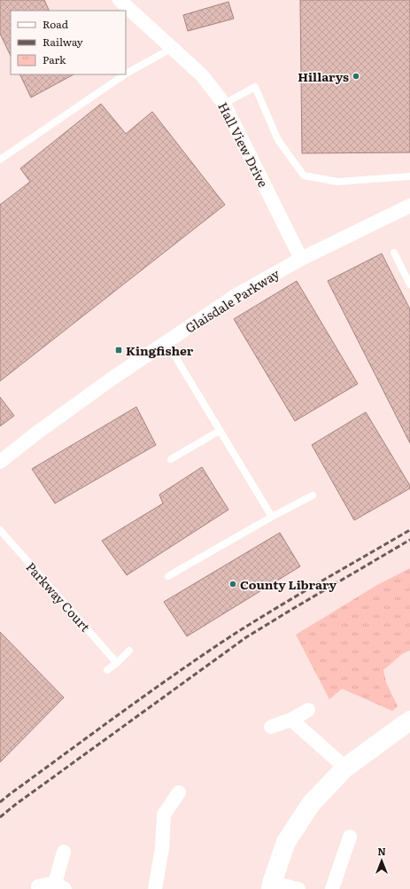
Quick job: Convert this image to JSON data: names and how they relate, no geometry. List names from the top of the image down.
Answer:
{
  "streets": {
    "street": ["Hall View Drive", "Glaisdale Parkway"],
    "lane": ["Parkway Court"]
  },
  "crossings": [
    ["Hall View Drive", "Glaisdale Parkway"]
  ],
  "places": {
    "other": ["Hillarys", "County Library"],
    "transit": ["Kingfisher"]
  },
  "legend": ["Road", "Railway", "Park"],
  "north": "top"
}
